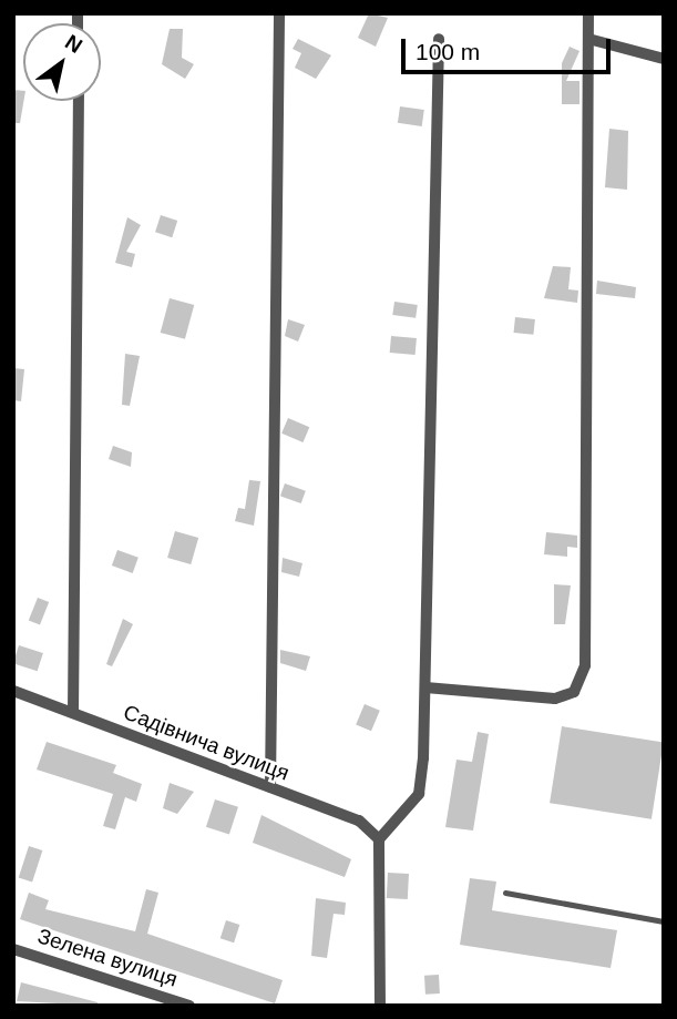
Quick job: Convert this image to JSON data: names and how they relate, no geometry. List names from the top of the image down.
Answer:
{
  "streets": {
    "street": ["Садівнича вулиця", "Зелена вулиця"]
  },
  "scale_bar": "100 m",
  "north": "top right"
}
